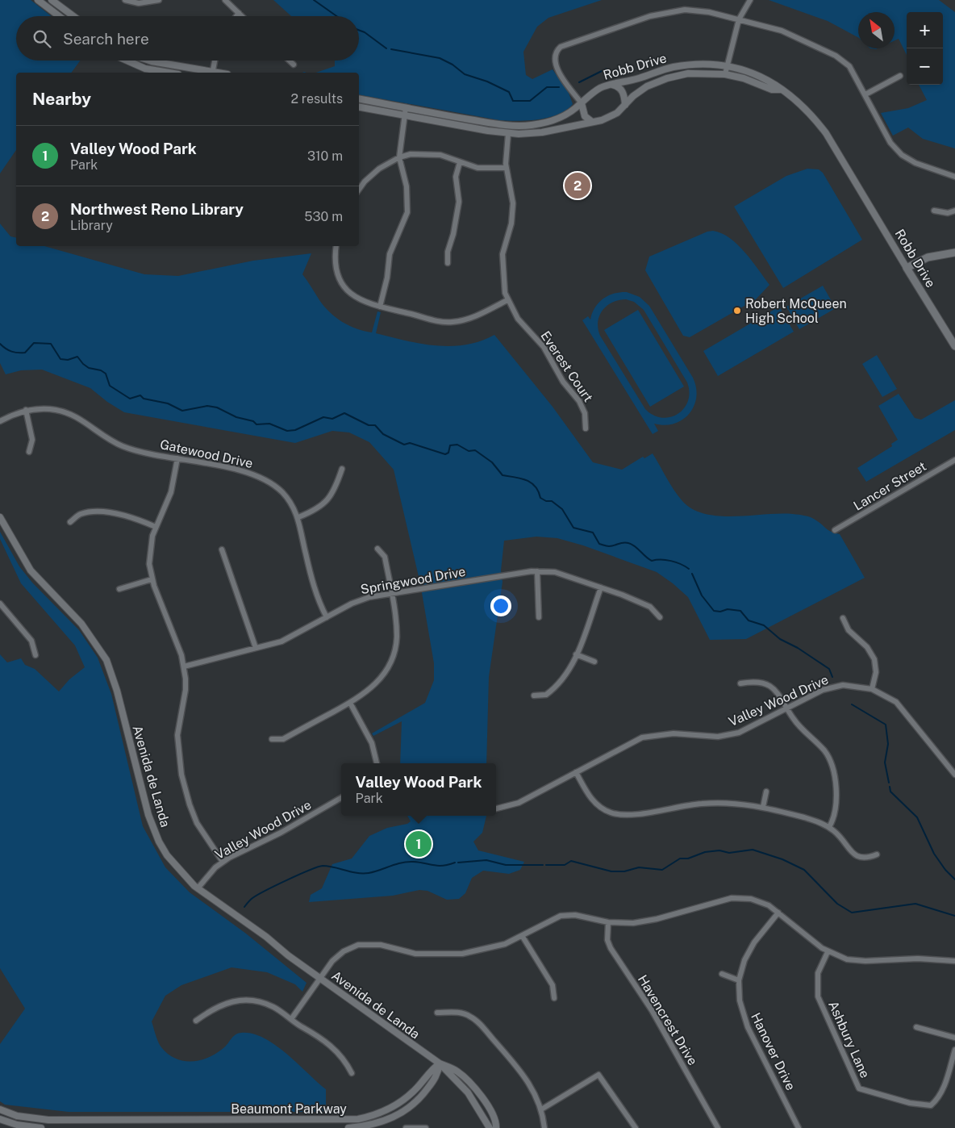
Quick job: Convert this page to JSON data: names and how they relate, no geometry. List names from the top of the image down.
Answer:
{
  "streets": {
    "main road": ["Robb Drive"],
    "street": [
      "Everest Court",
      "Gatewood Drive",
      "Lancer Street",
      "Springwood Drive",
      "Valley Wood Drive",
      "Avenida de Landa",
      "Havencrest Drive",
      "Ashbury Lane",
      "Hanover Drive",
      "Beaumont Parkway"
    ]
  },
  "crossings": [
    ["Robb Drive", "Everest Court"],
    ["Gatewood Drive", "Springwood Drive"],
    ["Valley Wood Drive", "Avenida de Landa"],
    ["Avenida de Landa", "Beaumont Parkway"]
  ],
  "places": ["Robert McQueen High School"],
  "north": "top left",
  "page": {
    "map_buttons": ["+", "−"],
    "search": "Search here",
    "heading": ["Nearby", "2 results"],
    "list": [
      {
        "mark": "1",
        "name": "Valley Wood Park",
        "note": "Park",
        "value": "310 m"
      },
      {
        "mark": "2",
        "name": "Northwest Reno Library",
        "note": "Library",
        "value": "530 m"
      }
    ],
    "pins": ["2", "1"],
    "popup": ["Valley Wood Park", "Park"]
  }
}
